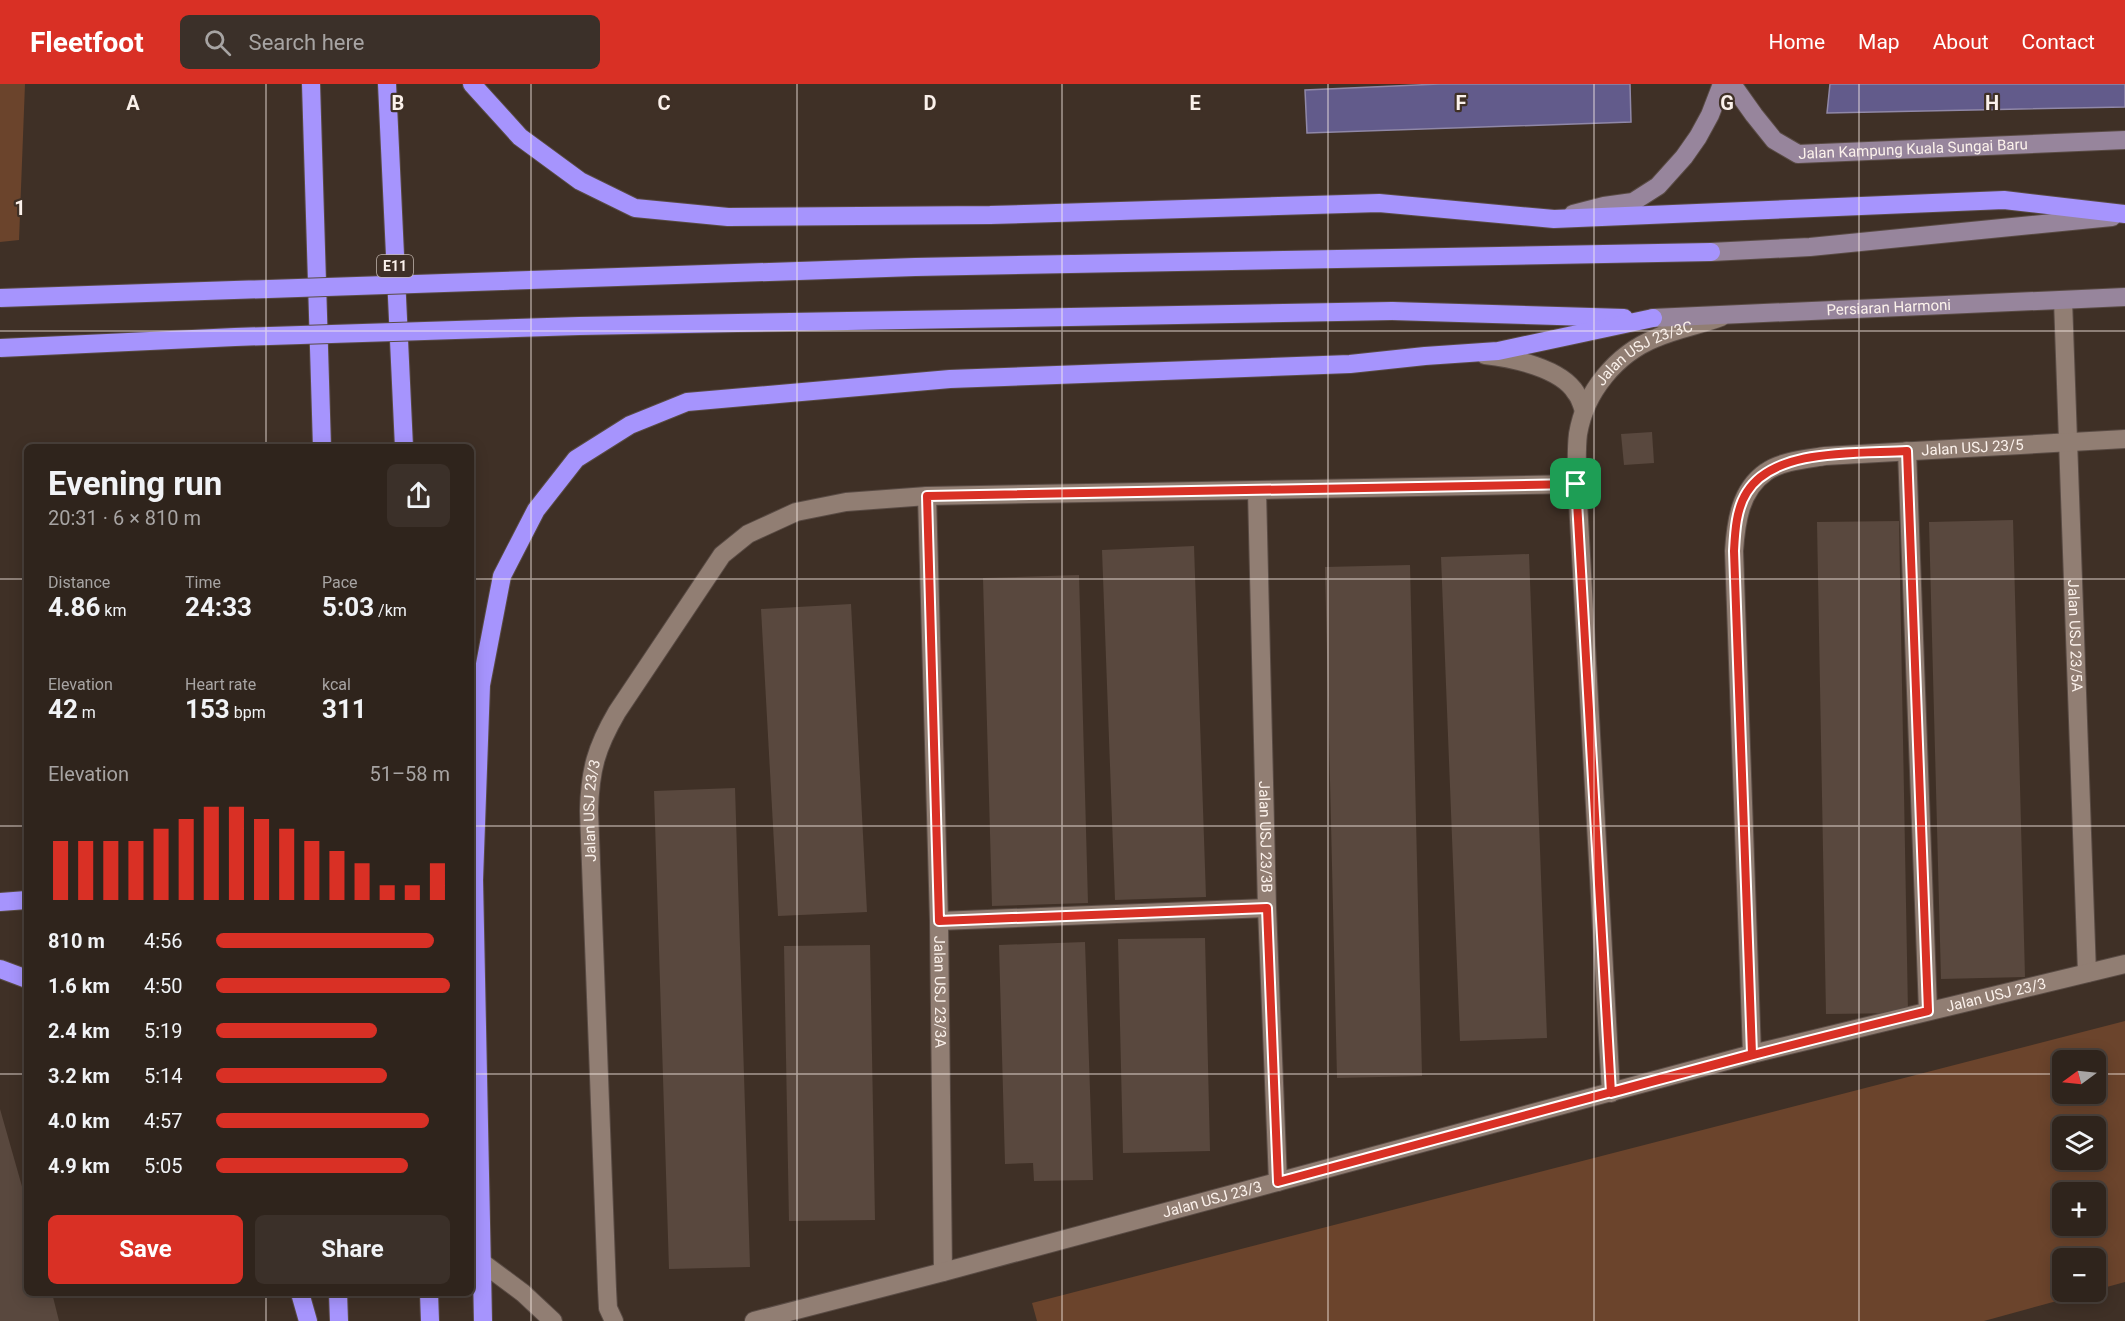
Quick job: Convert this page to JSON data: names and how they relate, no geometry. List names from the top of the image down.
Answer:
{
  "streets": {
    "highway": ["E11"],
    "main road": ["Jalan Kampung Kuala Sungai Baru", "Persiaran Harmoni"],
    "street": [
      "Jalan USJ 23/3C",
      "Jalan USJ 23/5",
      "Jalan USJ 23/5A",
      "Jalan USJ 23/3",
      "Jalan USJ 23/3B",
      "Jalan USJ 23/3A"
    ]
  },
  "crossings": [
    ["Persiaran Harmoni", "Jalan USJ 23/3C"],
    ["Persiaran Harmoni", "Jalan USJ 23/5A"],
    ["Jalan USJ 23/3C", "Jalan USJ 23/3"],
    ["Jalan USJ 23/5", "Jalan USJ 23/5A"],
    ["Jalan USJ 23/5", "Jalan USJ 23/3"],
    ["Jalan USJ 23/5A", "Jalan USJ 23/3"],
    ["Jalan USJ 23/3", "Jalan USJ 23/3B"],
    ["Jalan USJ 23/3", "Jalan USJ 23/3A"]
  ],
  "north": "left",
  "page": {
    "header": "Fleetfoot",
    "search": "Search here",
    "nav": [
      "Home",
      "Map",
      "About",
      "Contact"
    ],
    "heading": ["Evening run", "20:31 · 6 × 810 m"],
    "stats": [
      ["Distance", "4.86 km"],
      ["Time", "24:33"],
      ["Pace", "5:03 /km"],
      ["Elevation", "42 m"],
      ["Heart rate", "153 bpm"],
      ["kcal", "311"]
    ],
    "chart": ["Elevation", "51–58 m"],
    "list": [
      {
        "name": "810 m",
        "note": "4:56"
      },
      {
        "name": "1.6 km",
        "note": "4:50"
      },
      {
        "name": "2.4 km",
        "note": "5:19"
      },
      {
        "name": "3.2 km",
        "note": "5:14"
      },
      {
        "name": "4.0 km",
        "note": "4:57"
      },
      {
        "name": "4.9 km",
        "note": "5:05"
      }
    ],
    "map_buttons": ["+", "−"],
    "buttons": ["Save", "Share"]
  },
  "grid": {
    "columns": [
      "A",
      "B",
      "C",
      "D",
      "E",
      "F",
      "G",
      "H"
    ],
    "rows": ["1"]
  }
}
